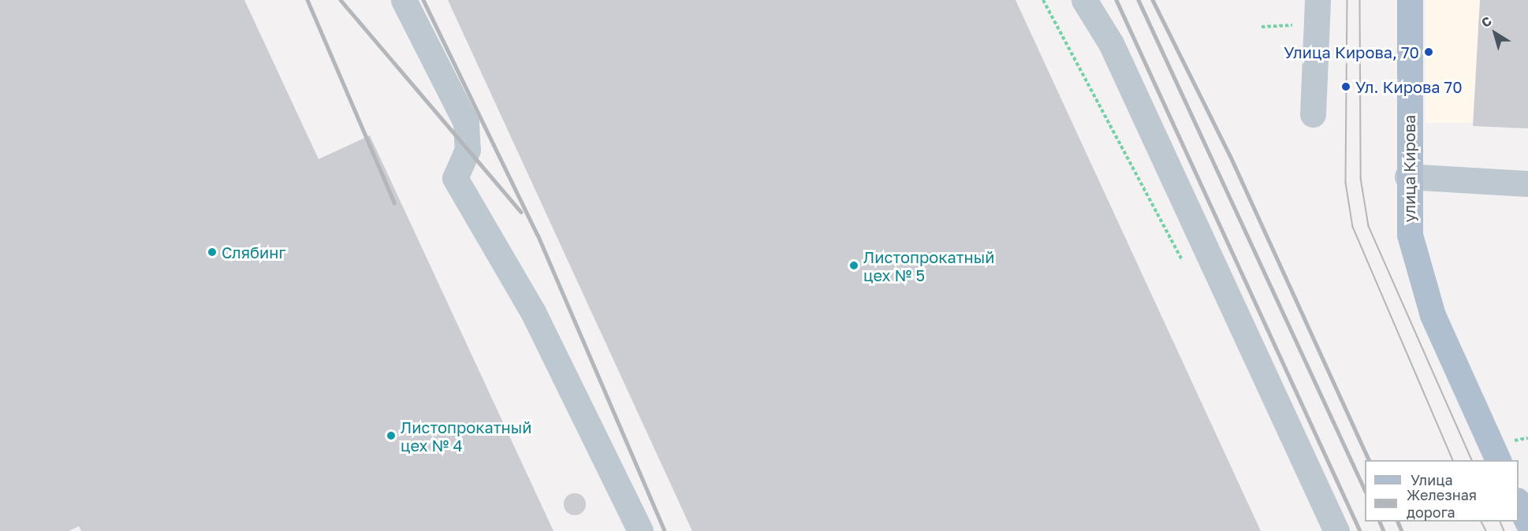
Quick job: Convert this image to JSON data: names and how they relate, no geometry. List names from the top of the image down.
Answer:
{
  "streets": {
    "main road": ["улица Кирова"]
  },
  "places": [
    "Улица Кирова, 70",
    "Ул. Кирова 70",
    "Слябинг",
    "Листопрокатный цех № 5",
    "Листопрокатный цех № 4"
  ],
  "legend": ["Улица", "Железная дорога"],
  "north": "top left"
}
